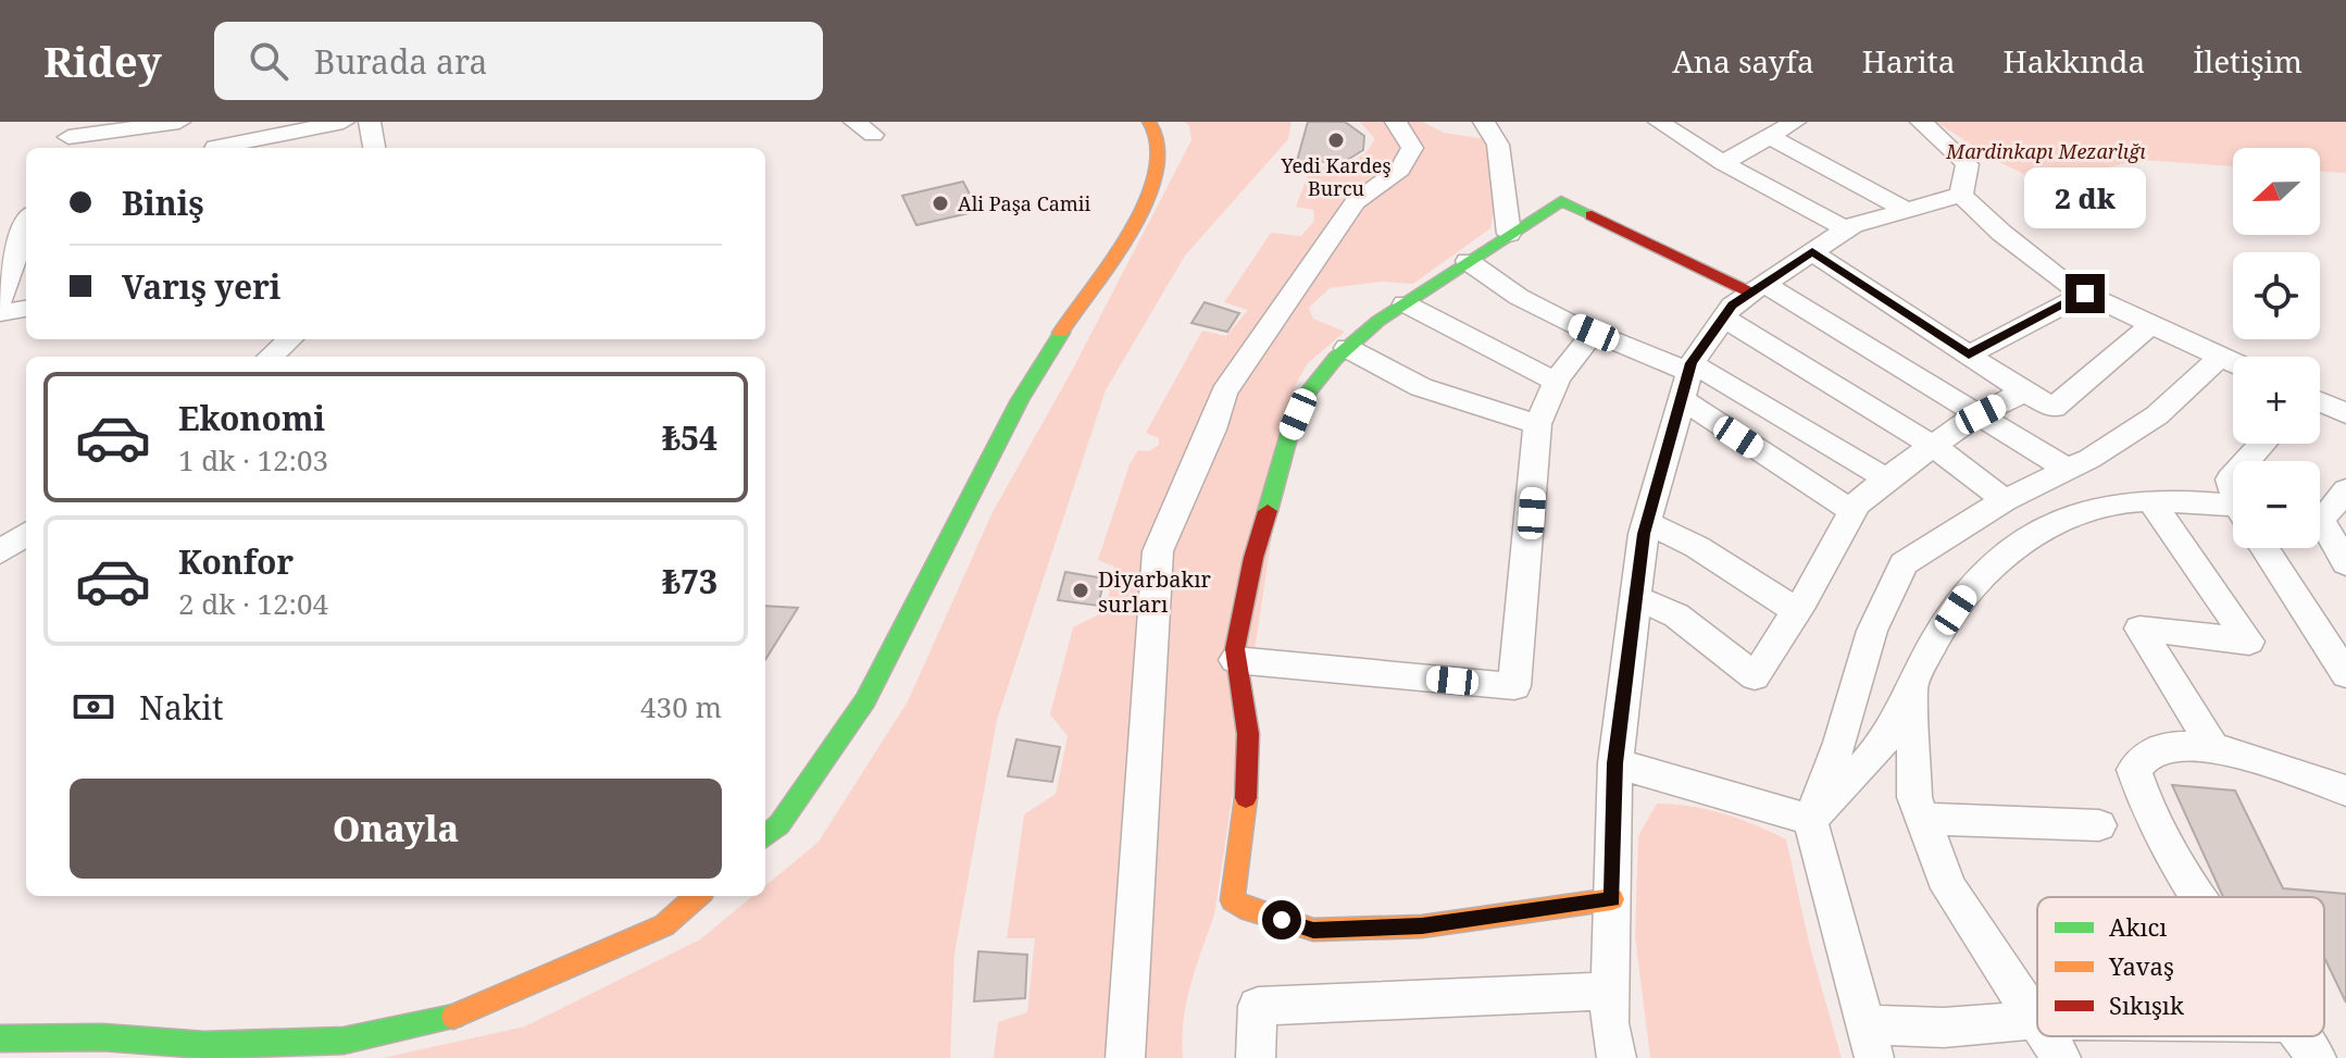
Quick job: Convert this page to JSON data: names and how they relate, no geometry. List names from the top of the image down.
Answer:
{
  "parks": ["Mardinkapı Mezarlığı"],
  "places": ["Yedi Kardeş Burcu", "Ali Paşa Camii", "Diyarbakır surları"],
  "legend": ["Akıcı", "Yavaş", "Sıkışık"],
  "north": "left",
  "page": {
    "header": "Ridey",
    "search": "Burada ara",
    "nav": [
      "Ana sayfa",
      "Harita",
      "Hakkında",
      "İletişim"
    ],
    "map_buttons": ["+", "−"],
    "banner": ["Biniş", "Varış yeri"],
    "bubble": "2 dk",
    "list": [
      {
        "name": "Ekonomi",
        "note": "1 dk · 12:03",
        "value": "₺54"
      },
      {
        "name": "Konfor",
        "note": "2 dk · 12:04",
        "value": "₺73"
      }
    ],
    "pay": ["Nakit", "430 m"],
    "buttons": "Onayla"
  }
}
